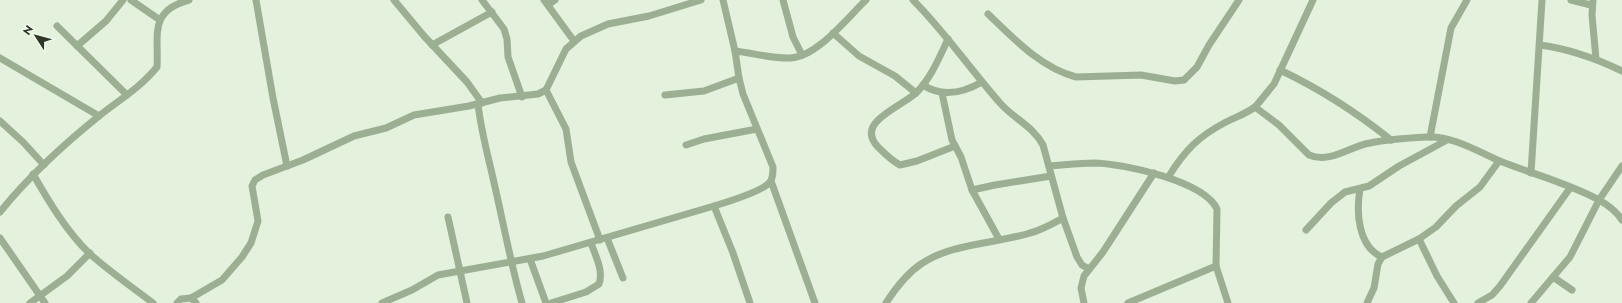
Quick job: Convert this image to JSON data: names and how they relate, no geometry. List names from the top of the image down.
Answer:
{
  "north": "top left"
}
